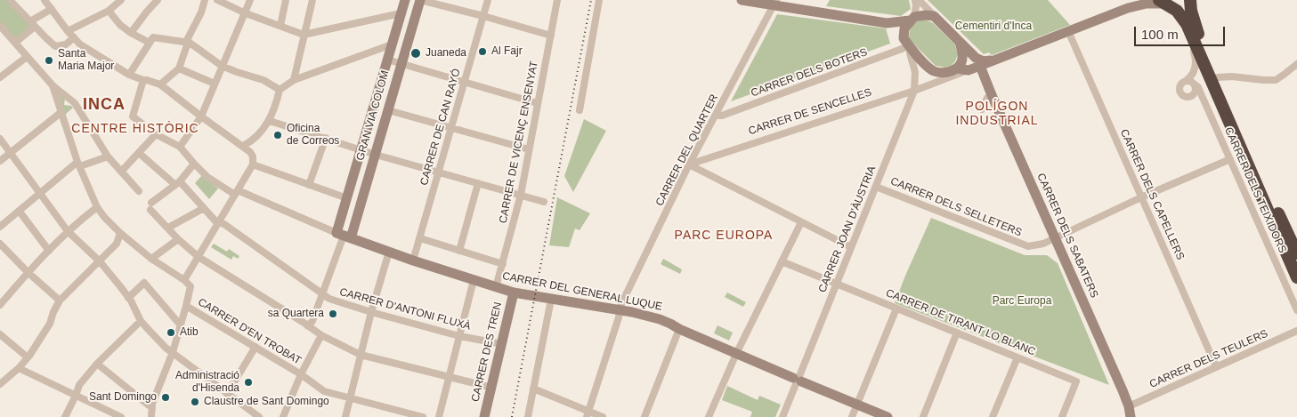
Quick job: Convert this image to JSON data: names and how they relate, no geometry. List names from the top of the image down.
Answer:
{
  "streets": {
    "main road": [
      "CARRER DE SENCELLES",
      "GRAN VIA COLOM",
      "CARRER DELS SABATERS",
      "CARRER DEL GENERAL LUQUE",
      "CARRER DES TREN"
    ],
    "street": [
      "CARRER DELS BOTERS",
      "CARRER DE CAN RAYÓ",
      "CARRER DE VICENÇ ENSENYAT",
      "CARRER DEL QUARTER",
      "CARRER DELS TEIXIDORS",
      "CARRER DELS CAPELLERS",
      "CARRER DELS SELLETERS",
      "CARRER JOAN D'ÀUSTRIA",
      "CARRER D'ANTONI FLUXÀ",
      "CARRER DE TIRANT LO BLANC",
      "CARRER D'EN TROBAT",
      "CARRER DELS TEULERS"
    ]
  },
  "crossings": [
    ["CARRER DELS BOTERS", "CARRER DE SENCELLES"],
    ["CARRER DELS BOTERS", "CARRER DEL QUARTER"],
    ["CARRER DE SENCELLES", "CARRER DEL QUARTER"],
    ["CARRER DE SENCELLES", "CARRER DELS CAPELLERS"],
    ["CARRER DE SENCELLES", "CARRER JOAN D'ÀUSTRIA"],
    ["CARRER DE SENCELLES", "CARRER DELS SABATERS"],
    ["GRAN VIA COLOM", "CARRER DEL GENERAL LUQUE"],
    ["CARRER DE CAN RAYÓ", "CARRER DEL GENERAL LUQUE"],
    ["CARRER DE VICENÇ ENSENYAT", "CARRER DEL GENERAL LUQUE"],
    ["CARRER DEL QUARTER", "CARRER DEL GENERAL LUQUE"],
    ["CARRER DELS TEIXIDORS", "CARRER DELS SELLETERS"],
    ["CARRER DELS CAPELLERS", "CARRER DELS SELLETERS"],
    ["CARRER DELS CAPELLERS", "CARRER DELS TEULERS"],
    ["CARRER DELS SELLETERS", "CARRER JOAN D'ÀUSTRIA"],
    ["CARRER DELS SELLETERS", "CARRER DELS SABATERS"],
    ["CARRER JOAN D'ÀUSTRIA", "CARRER DEL GENERAL LUQUE"],
    ["CARRER JOAN D'ÀUSTRIA", "CARRER DE TIRANT LO BLANC"],
    ["CARRER DELS SABATERS", "CARRER DELS TEULERS"],
    ["CARRER DEL GENERAL LUQUE", "CARRER DES TREN"],
    ["CARRER D'ANTONI FLUXÀ", "CARRER DES TREN"]
  ],
  "districts": [
    "INCA",
    "POLÍGON INDUSTRIAL",
    "CENTRE HISTÒRIC",
    "PARC EUROPA"
  ],
  "parks": ["Cementiri d'Inca", "Parc Europa"],
  "places": [
    "Al Fajr",
    "Juaneda",
    "Santa Maria Major",
    "Oficina de Correos",
    "sa Quartera",
    "Atib",
    "Administració d'Hisenda",
    "Sant Domingo",
    "Claustre de Sant Domingo"
  ],
  "scale_bar": "100 m"
}
